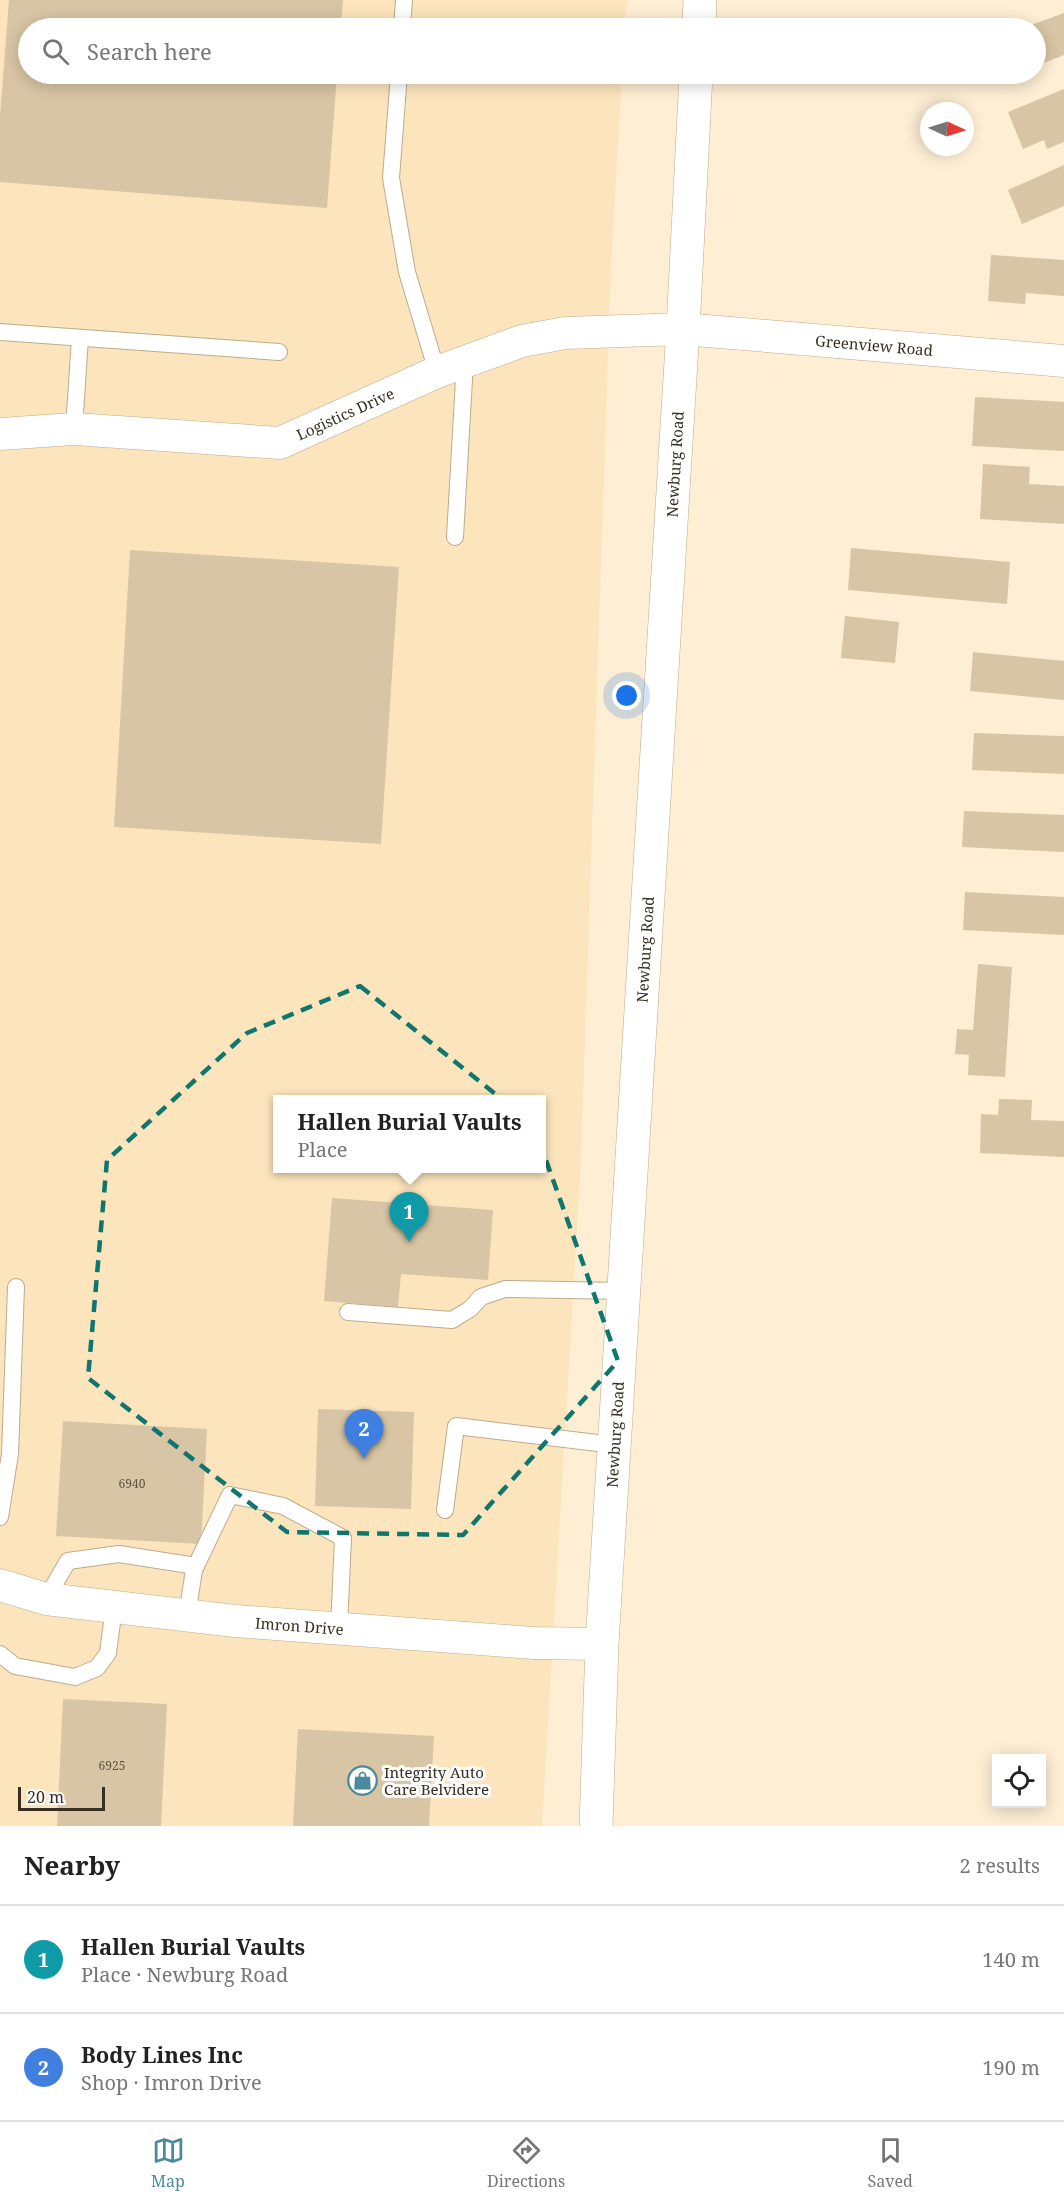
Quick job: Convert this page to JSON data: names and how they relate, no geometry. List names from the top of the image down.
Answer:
{
  "streets": {
    "main road": ["Newburg Road"],
    "street": ["Greenview Road", "Logistics Drive", "Imron Drive"]
  },
  "crossings": [
    ["Greenview Road", "Logistics Drive"],
    ["Greenview Road", "Newburg Road"],
    ["Logistics Drive", "Newburg Road"],
    ["Newburg Road", "Imron Drive"]
  ],
  "places": {
    "shop": ["Integrity Auto Care Belvidere"]
  },
  "house_numbers": ["6940", "6925"],
  "scale_bar": "20 m",
  "north": "right",
  "page": {
    "search": "Search here",
    "popup": ["Hallen Burial Vaults", "Place"],
    "pins": ["1", "2"],
    "scale": "20 m",
    "heading": ["Nearby", "2 results"],
    "list": [
      {
        "mark": "1",
        "name": "Hallen Burial Vaults",
        "note": "Place · Newburg Road",
        "value": "140 m"
      },
      {
        "mark": "2",
        "name": "Body Lines Inc",
        "note": "Shop · Imron Drive",
        "value": "190 m"
      }
    ],
    "nav": ["Map", "Directions", "Saved"]
  }
}
